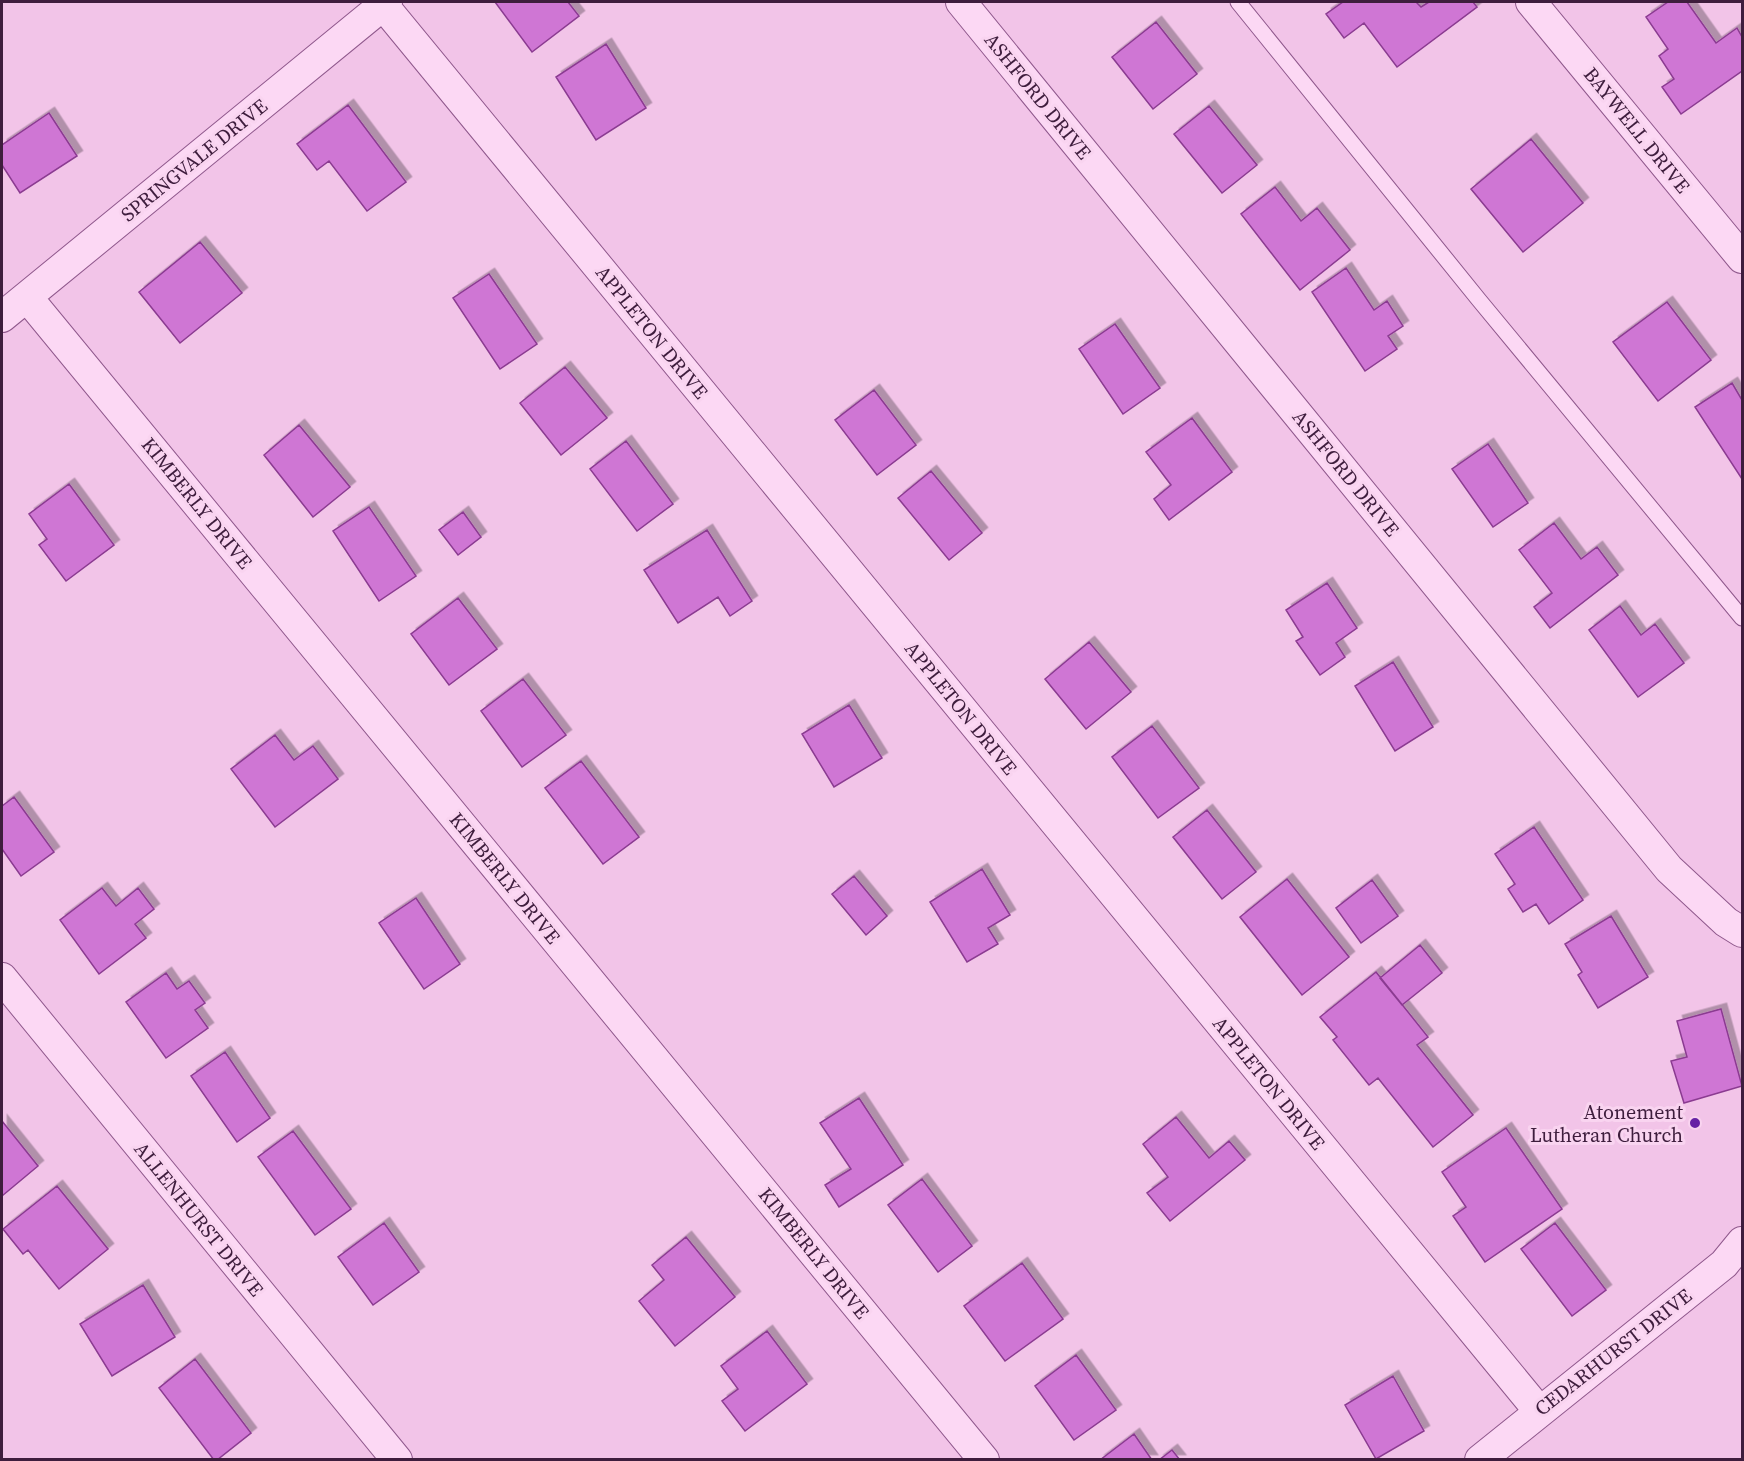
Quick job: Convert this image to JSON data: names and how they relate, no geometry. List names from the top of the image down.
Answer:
{
  "streets": {
    "street": [
      "ASHFORD DRIVE",
      "BAYWELL DRIVE",
      "SPRINGVALE DRIVE",
      "APPLETON DRIVE",
      "KIMBERLY DRIVE",
      "ALLENHURST DRIVE",
      "CEDARHURST DRIVE"
    ]
  },
  "crossings": [
    ["SPRINGVALE DRIVE", "APPLETON DRIVE"],
    ["SPRINGVALE DRIVE", "KIMBERLY DRIVE"],
    ["APPLETON DRIVE", "CEDARHURST DRIVE"]
  ],
  "places": ["Atonement Lutheran Church"]
}
